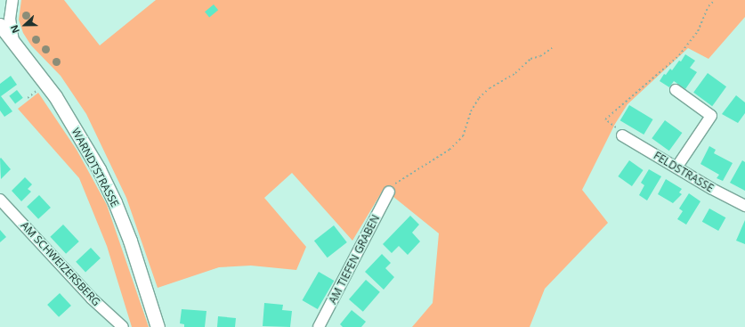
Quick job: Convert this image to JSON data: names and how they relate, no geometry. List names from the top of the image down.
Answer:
{
  "streets": {
    "main road": ["WARNDTSTRASSE"],
    "street": ["FELDSTRASSE", "AM TIEFEN GRABEN", "AM SCHWEIZERSBERG"]
  },
  "north": "left"
}
